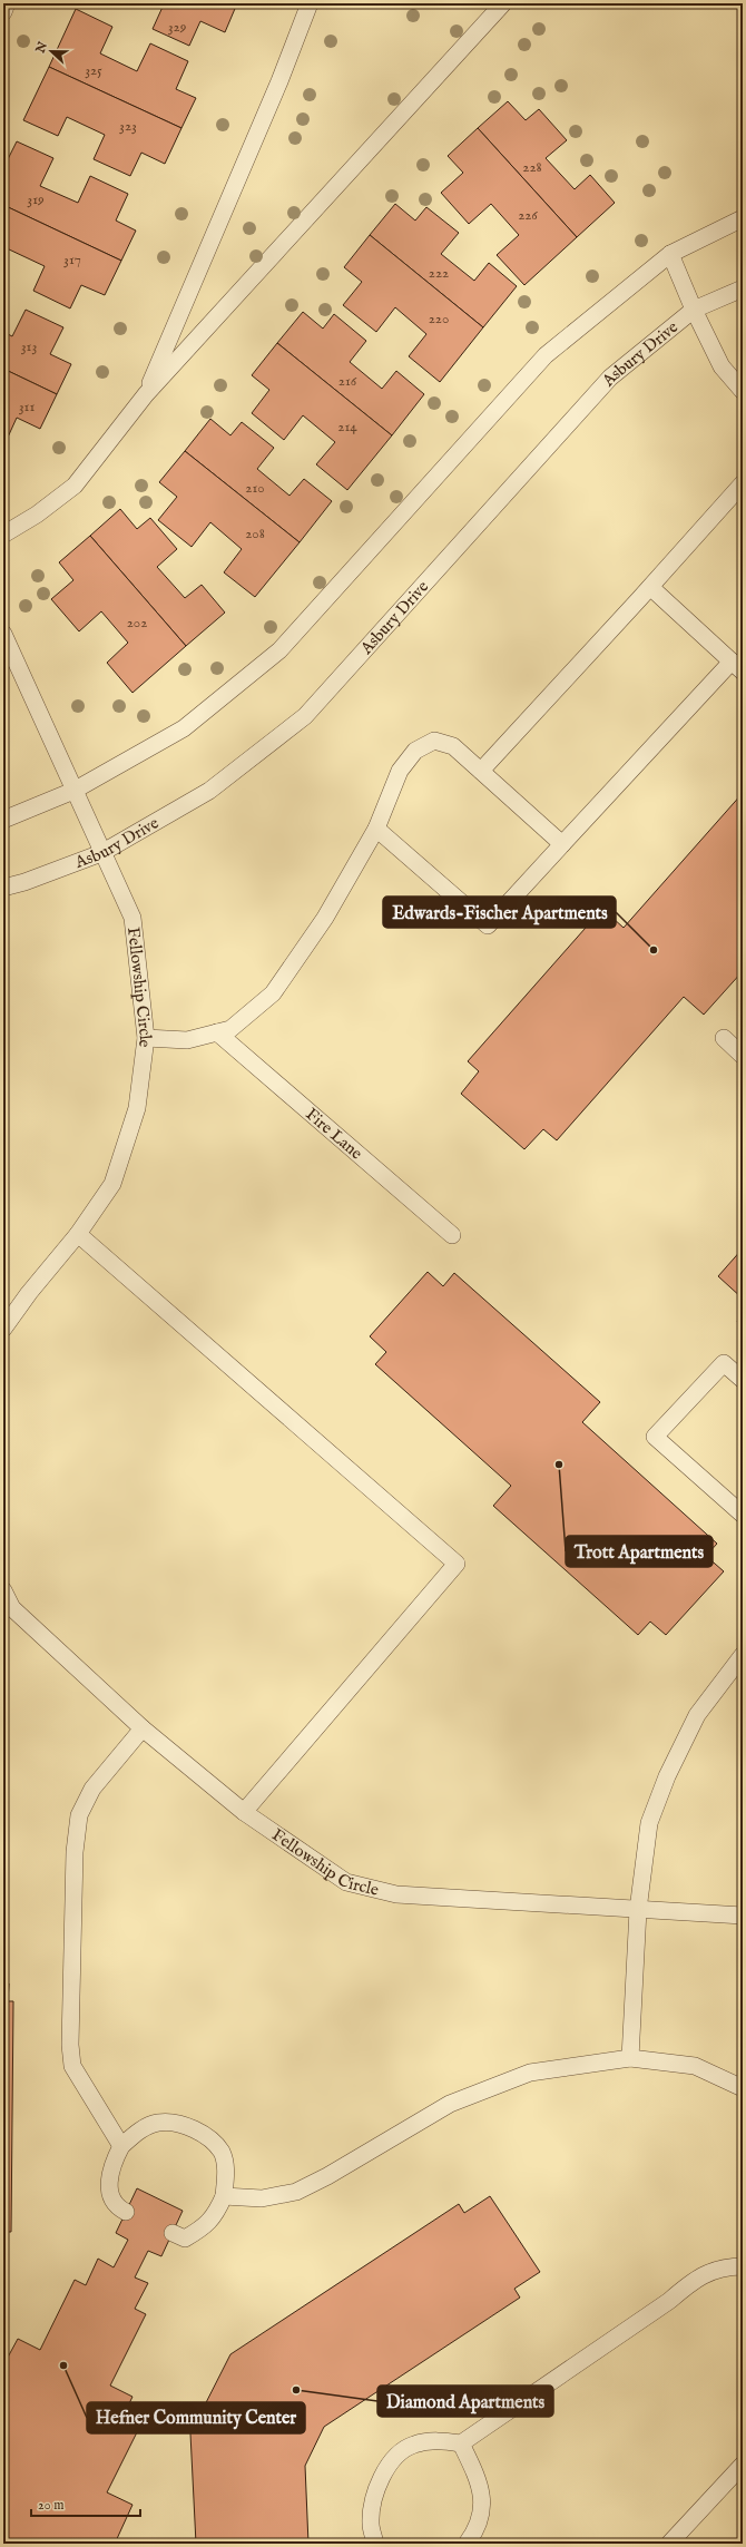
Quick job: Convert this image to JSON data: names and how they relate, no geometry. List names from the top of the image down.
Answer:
{
  "streets": {
    "lane": ["Asbury Drive", "Fellowship Circle", "Fire Lane"]
  },
  "crossings": [
    ["Asbury Drive", "Fellowship Circle"]
  ],
  "places": [
    "Edwards-Fischer Apartments",
    "Trott Apartments",
    "Hefner Community Center",
    "Diamond Apartments"
  ],
  "house_numbers": [
    "329",
    "325",
    "323",
    "228",
    "319",
    "226",
    "317",
    "222",
    "220",
    "313",
    "216",
    "311",
    "214",
    "210",
    "208",
    "202"
  ],
  "scale_bar": "20 m",
  "north": "left"
}
